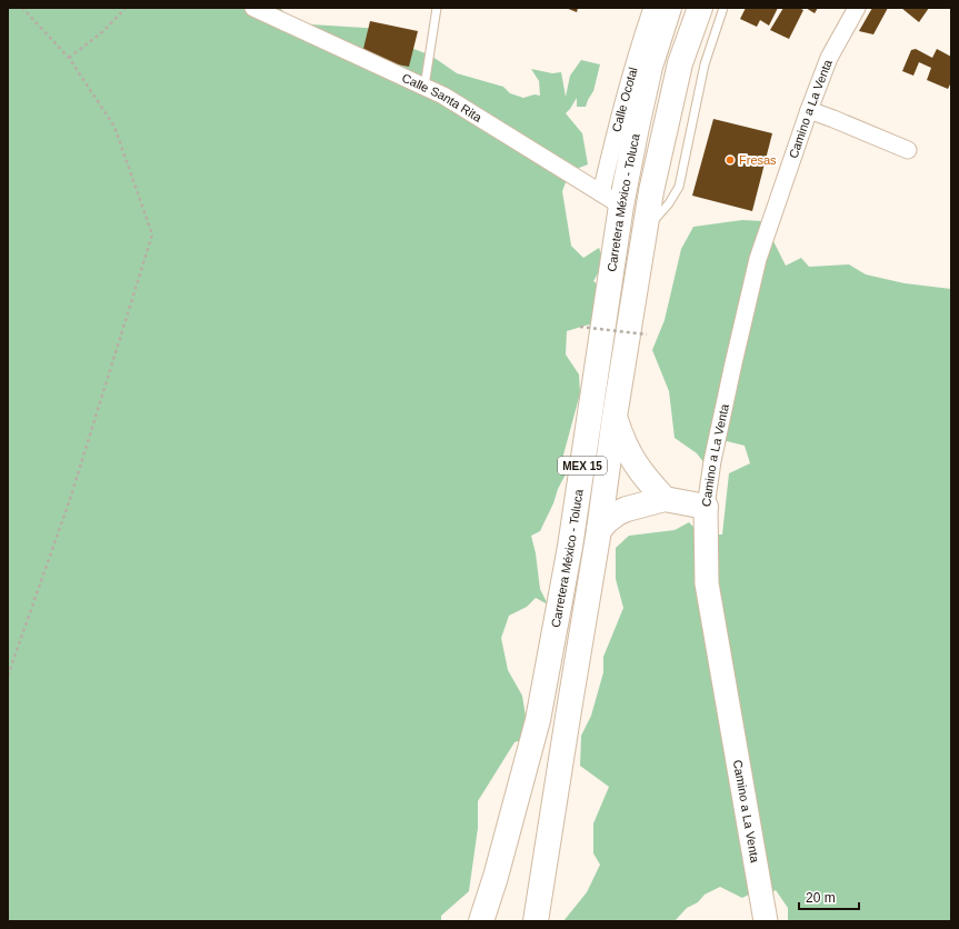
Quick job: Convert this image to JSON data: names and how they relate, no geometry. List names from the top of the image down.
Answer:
{
  "streets": {
    "main road": ["Carretera México - Toluca", "MEX 15"],
    "street": ["Calle Santa Rita", "Calle Ocotal", "Camino a La Venta"]
  },
  "crossings": [
    ["Calle Santa Rita", "Calle Ocotal"],
    ["Calle Santa Rita", "Carretera México - Toluca"]
  ],
  "places": ["Fresas"],
  "scale_bar": "20 m"
}
